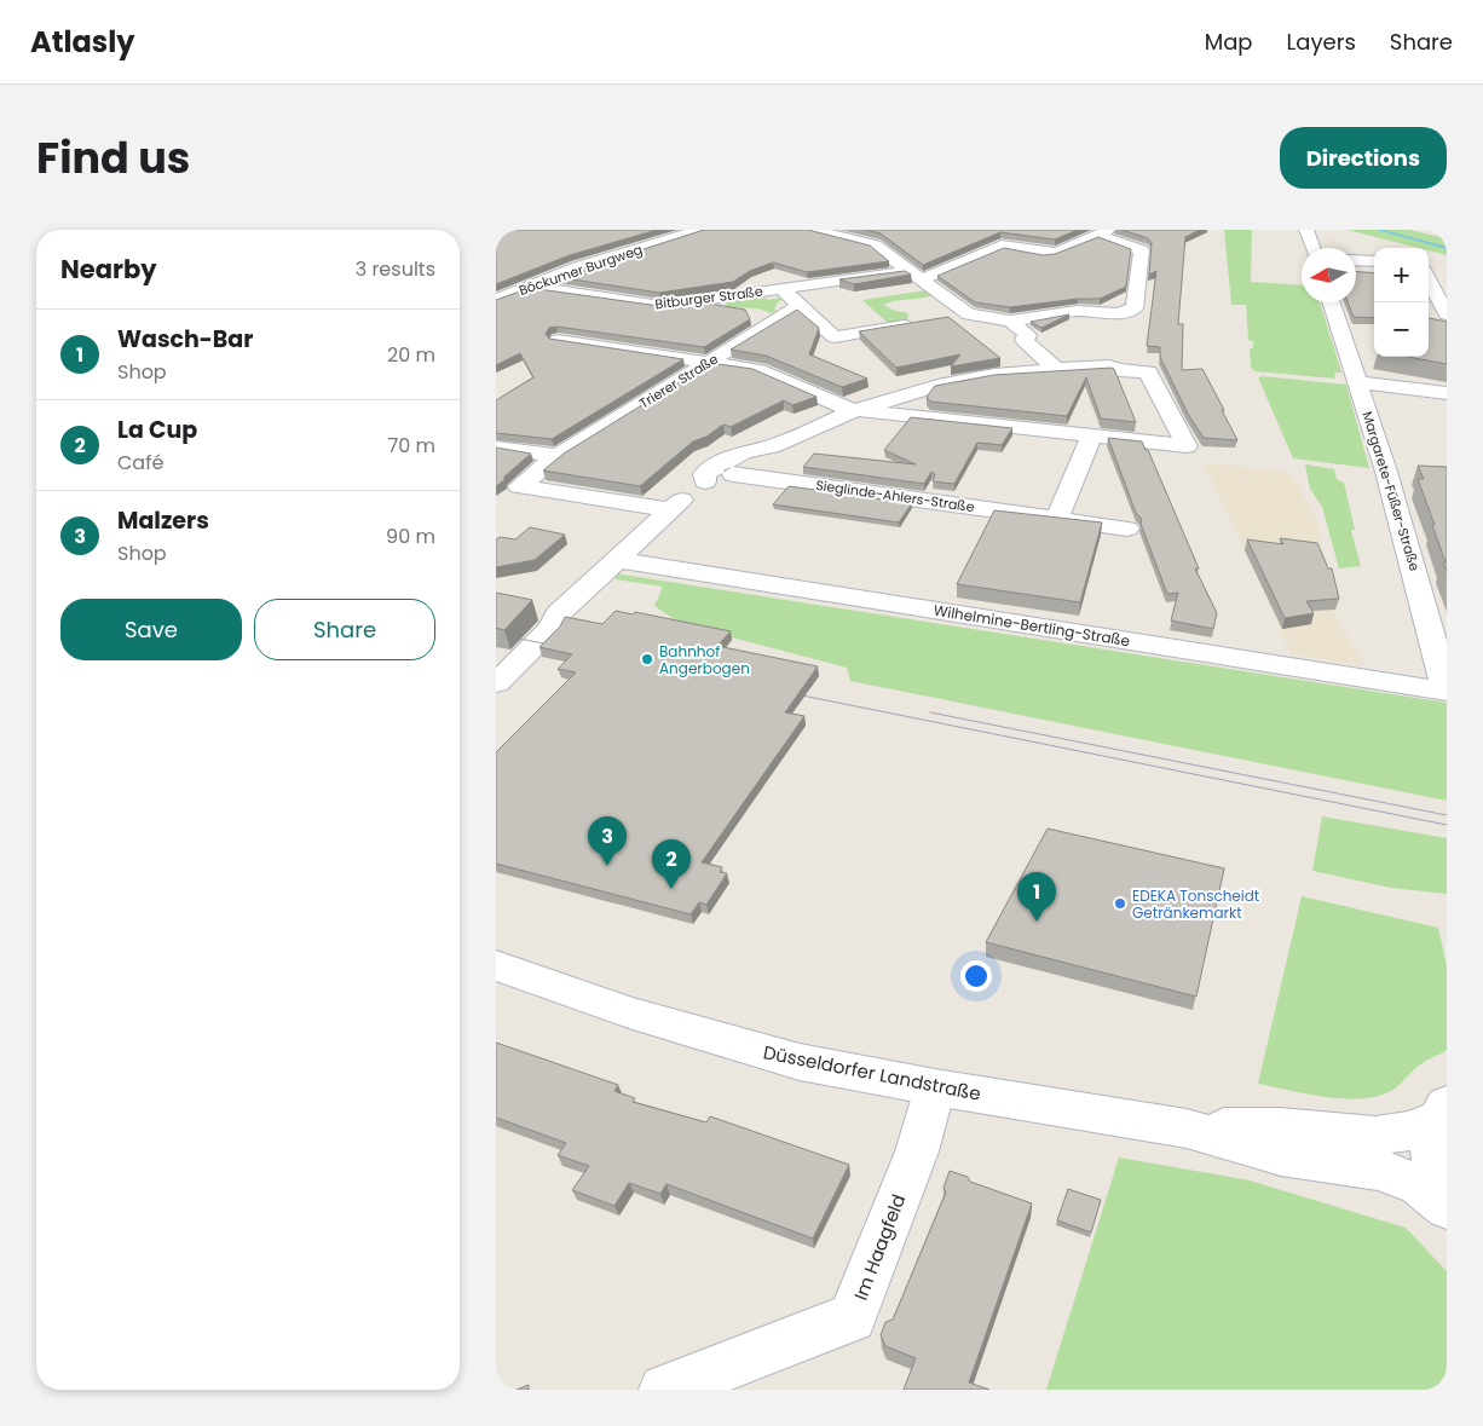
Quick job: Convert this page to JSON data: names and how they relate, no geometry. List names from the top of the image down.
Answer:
{
  "streets": {
    "street": [
      "Böckumer Burgweg",
      "Bitburger Straße",
      "Trierer Straße",
      "Margarete-Füßer-Straße",
      "Sieglinde-Ahlers-Straße",
      "Wilhelmine-Bertling-Straße",
      "Düsseldorfer Landstraße",
      "Im Haagfeld"
    ]
  },
  "crossings": [
    ["Böckumer Burgweg", "Bitburger Straße"],
    ["Bitburger Straße", "Trierer Straße"],
    ["Margarete-Füßer-Straße", "Wilhelmine-Bertling-Straße"],
    ["Düsseldorfer Landstraße", "Im Haagfeld"]
  ],
  "places": ["Bahnhof Angerbogen", "EDEKA Tonscheidt Getränkemarkt"],
  "north": "left",
  "page": {
    "header": "Atlasly",
    "nav": ["Map", "Layers", "Share"],
    "title": "Find us",
    "buttons": [
      "Directions",
      ["Save", "Share"]
    ],
    "heading": ["Nearby", "3 results"],
    "map_buttons": ["+", "−"],
    "list": [
      {
        "mark": "1",
        "name": "Wasch-Bar",
        "note": "Shop",
        "value": "20 m"
      },
      {
        "mark": "2",
        "name": "La Cup",
        "note": "Café",
        "value": "70 m"
      },
      {
        "mark": "3",
        "name": "Malzers",
        "note": "Shop",
        "value": "90 m"
      }
    ],
    "pins": ["3", "2", "1"]
  }
}
